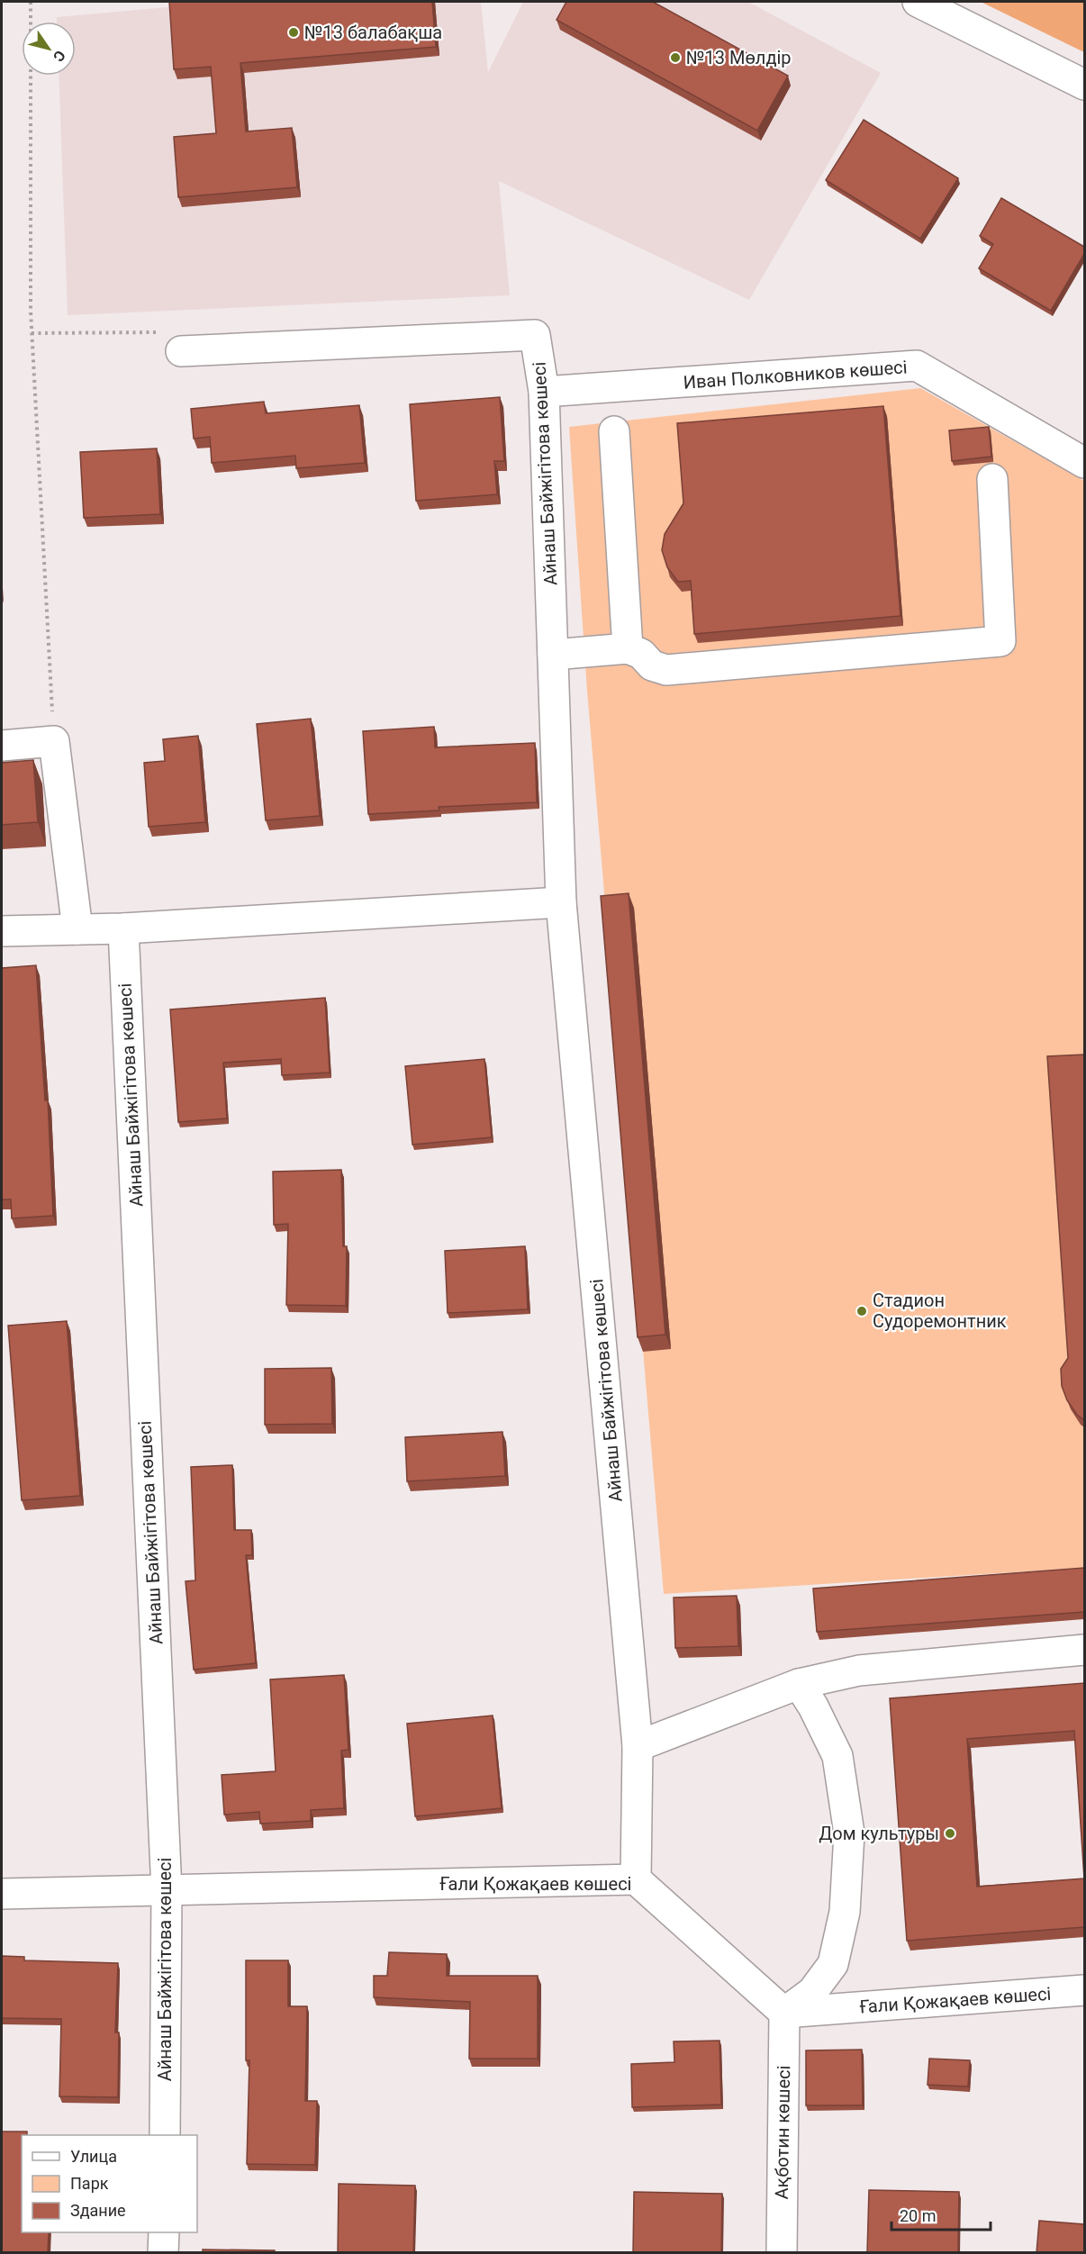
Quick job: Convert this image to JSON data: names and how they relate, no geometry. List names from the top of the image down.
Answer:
{
  "streets": {
    "street": [
      "Иван Полковников көшесі",
      "Айнаш Байжігітова көшесі",
      "Ғали Қожақаев көшесі",
      "Ақботин көшесі"
    ]
  },
  "crossings": [
    ["Иван Полковников көшесі", "Айнаш Байжігітова көшесі"],
    ["Айнаш Байжігітова көшесі", "Ғали Қожақаев көшесі"],
    ["Ғали Қожақаев көшесі", "Ақботин көшесі"]
  ],
  "places": [
    "№13 балабақша",
    "№13 Мөлдiр",
    "Стадион Судоремонтник",
    "Дом культуры"
  ],
  "legend": ["Улица", "Парк", "Здание"],
  "scale_bar": "20 m",
  "north": "bottom right"
}
